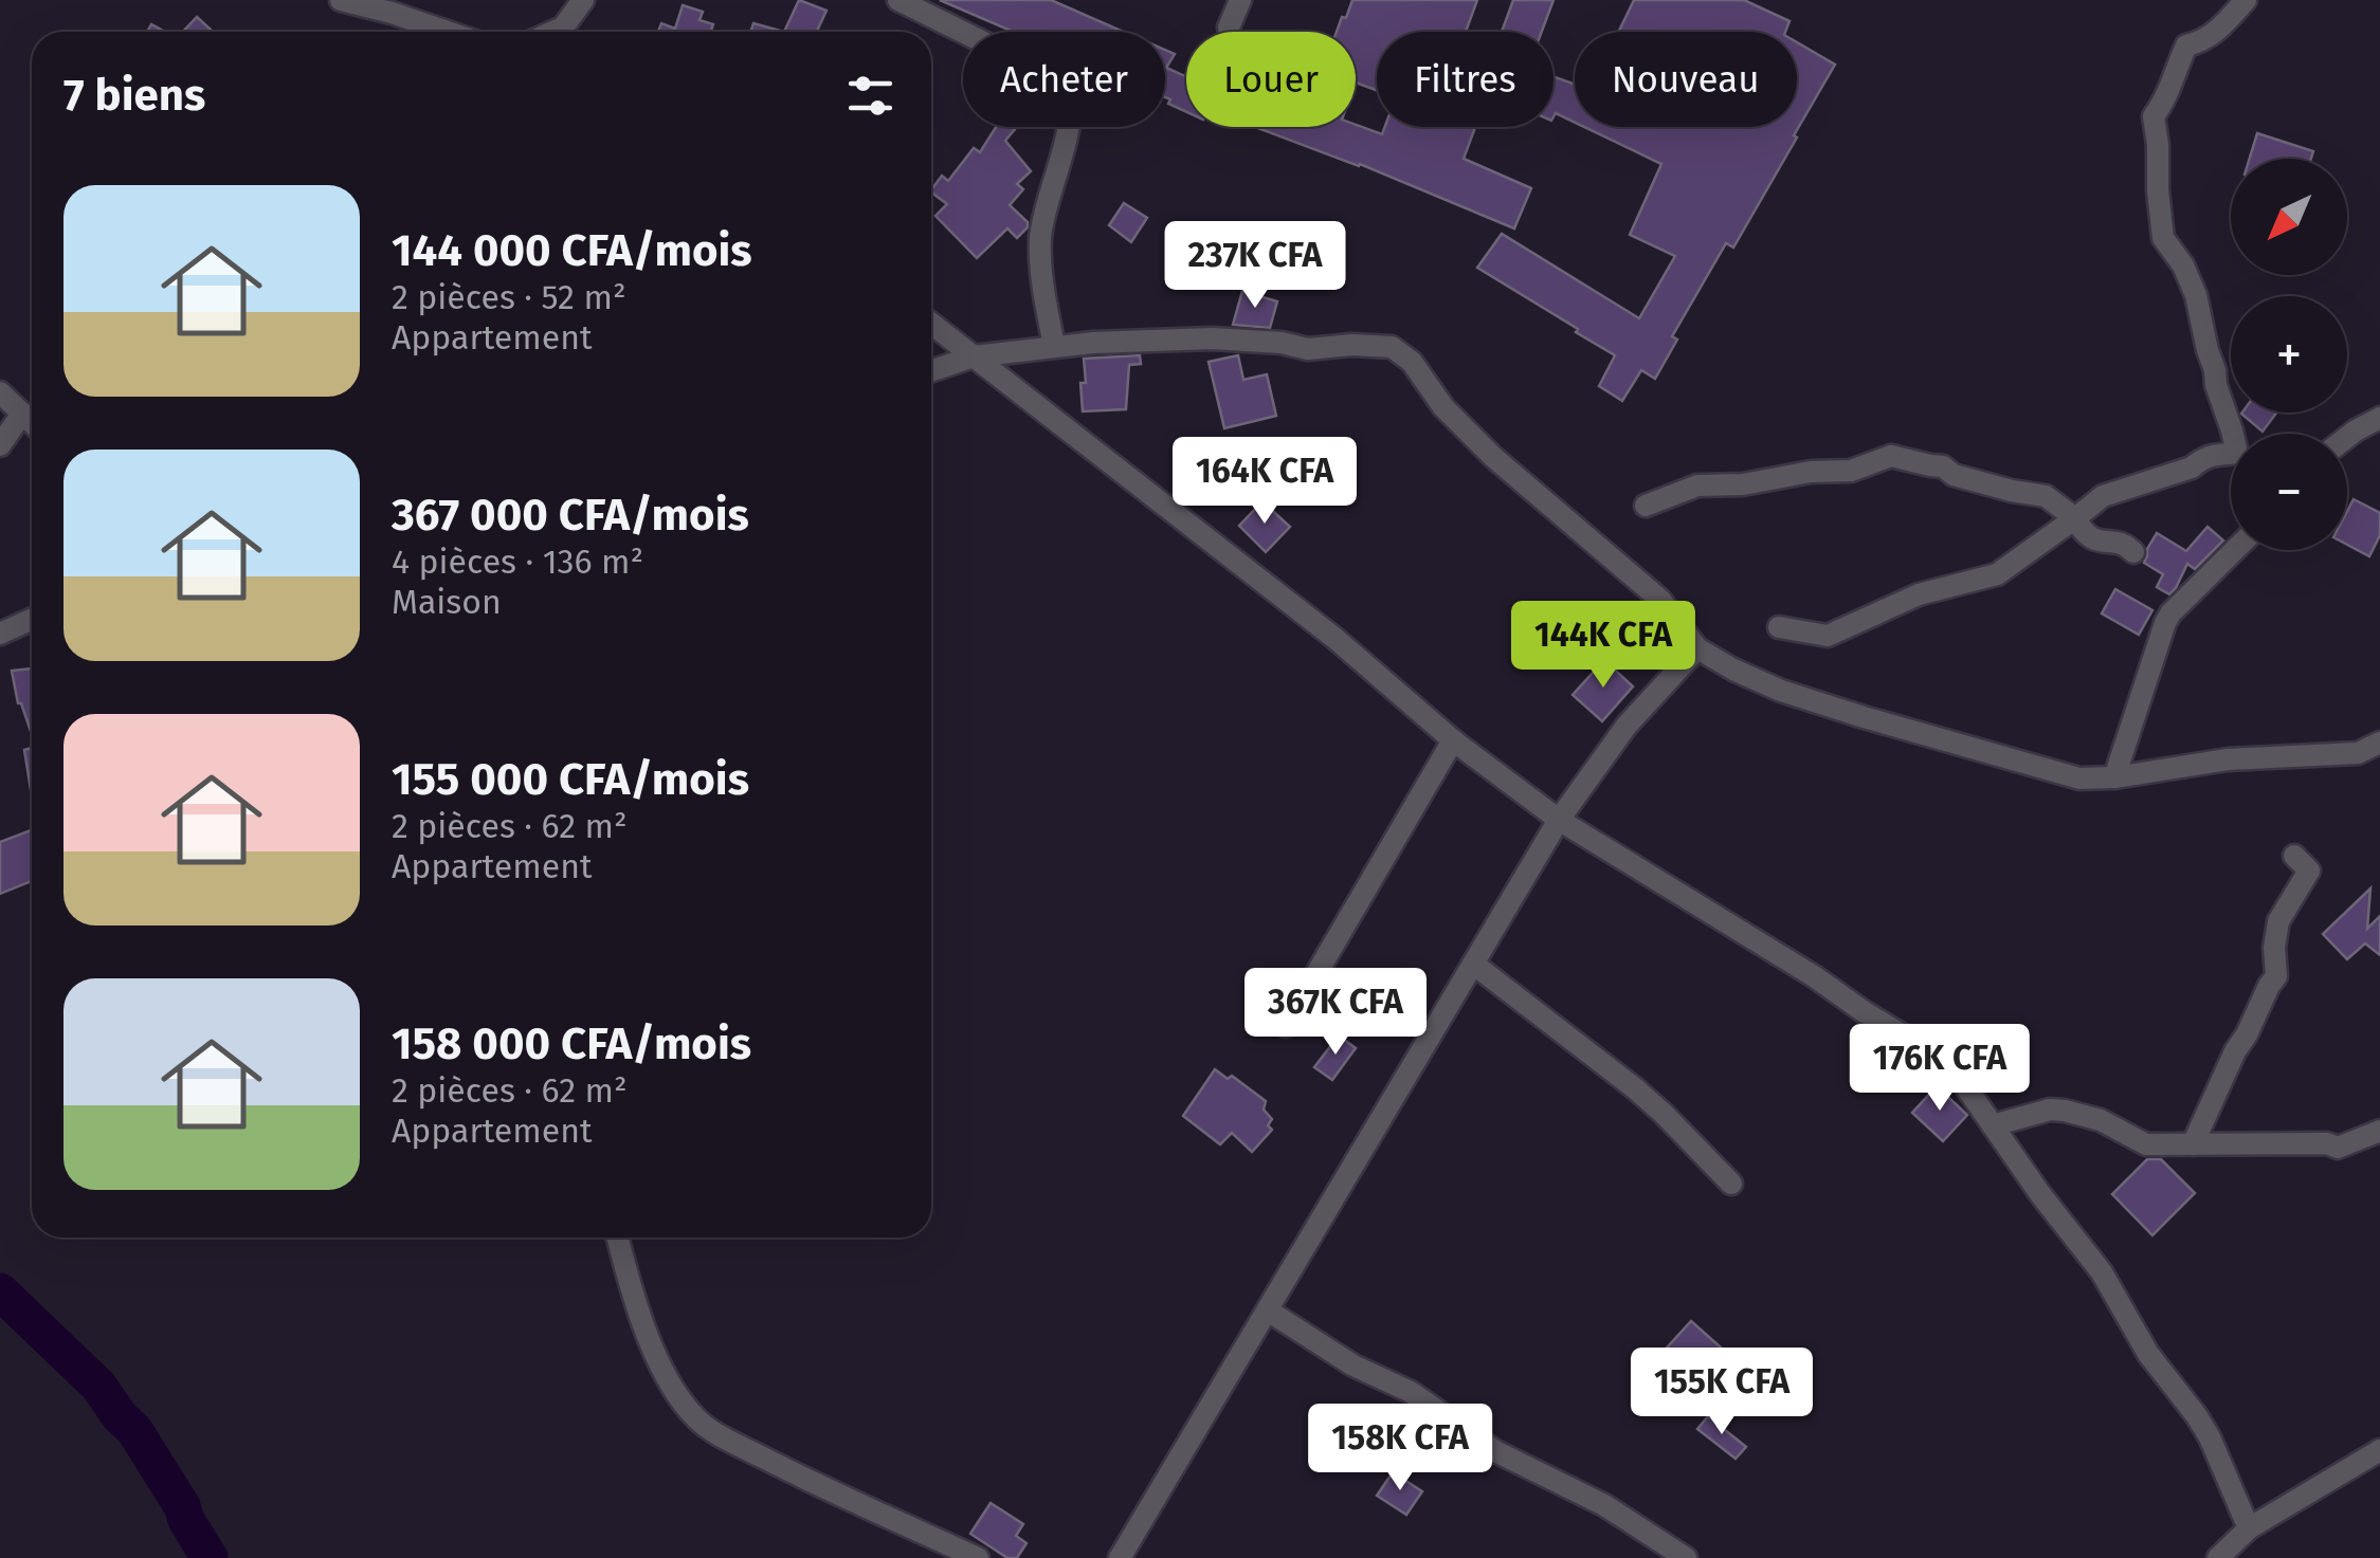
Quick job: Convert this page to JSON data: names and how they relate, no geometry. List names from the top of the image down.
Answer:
{
  "north": "bottom left",
  "page": {
    "chip": [
      "Acheter",
      "Louer",
      "Filtres",
      "Nouveau"
    ],
    "heading": "7 biens",
    "map_buttons": ["+", "−"],
    "list": [
      {
        "name": "144 000 CFA/mois",
        "note": "2 pièces · 52 m² · Appartement"
      },
      {
        "name": "367 000 CFA/mois",
        "note": "4 pièces · 136 m² · Maison"
      },
      {
        "name": "155 000 CFA/mois",
        "note": "2 pièces · 62 m² · Appartement"
      },
      {
        "name": "158 000 CFA/mois",
        "note": "2 pièces · 62 m² · Appartement"
      }
    ],
    "price": [
      "237K CFA",
      "164K CFA",
      "144K CFA",
      "367K CFA",
      "176K CFA",
      "155K CFA",
      "158K CFA"
    ]
  }
}
